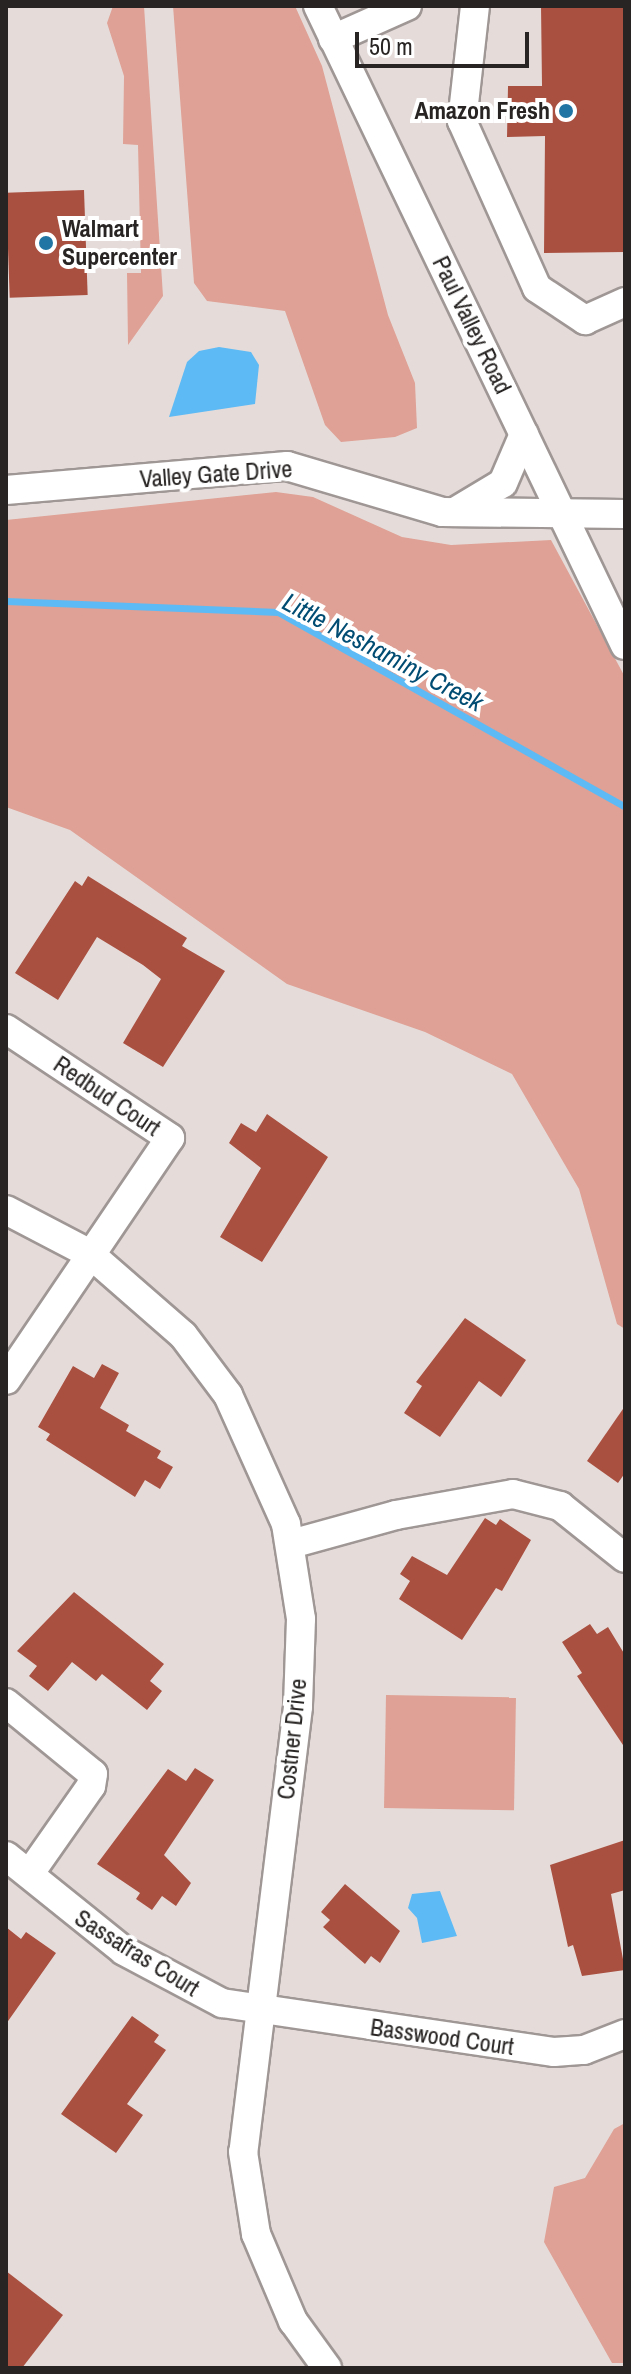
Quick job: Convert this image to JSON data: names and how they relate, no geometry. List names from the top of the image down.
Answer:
{
  "streets": {
    "street": [
      "Paul Valley Road",
      "Valley Gate Drive",
      "Redbud Court",
      "Costner Drive",
      "Sassafras Court",
      "Basswood Court"
    ]
  },
  "crossings": [
    ["Paul Valley Road", "Valley Gate Drive"],
    ["Redbud Court", "Costner Drive"],
    ["Costner Drive", "Sassafras Court"],
    ["Costner Drive", "Basswood Court"],
    ["Sassafras Court", "Basswood Court"]
  ],
  "water": ["Little Neshaminy Creek"],
  "places": ["Amazon Fresh", "Walmart Supercenter"],
  "scale_bar": "50 m"
}
